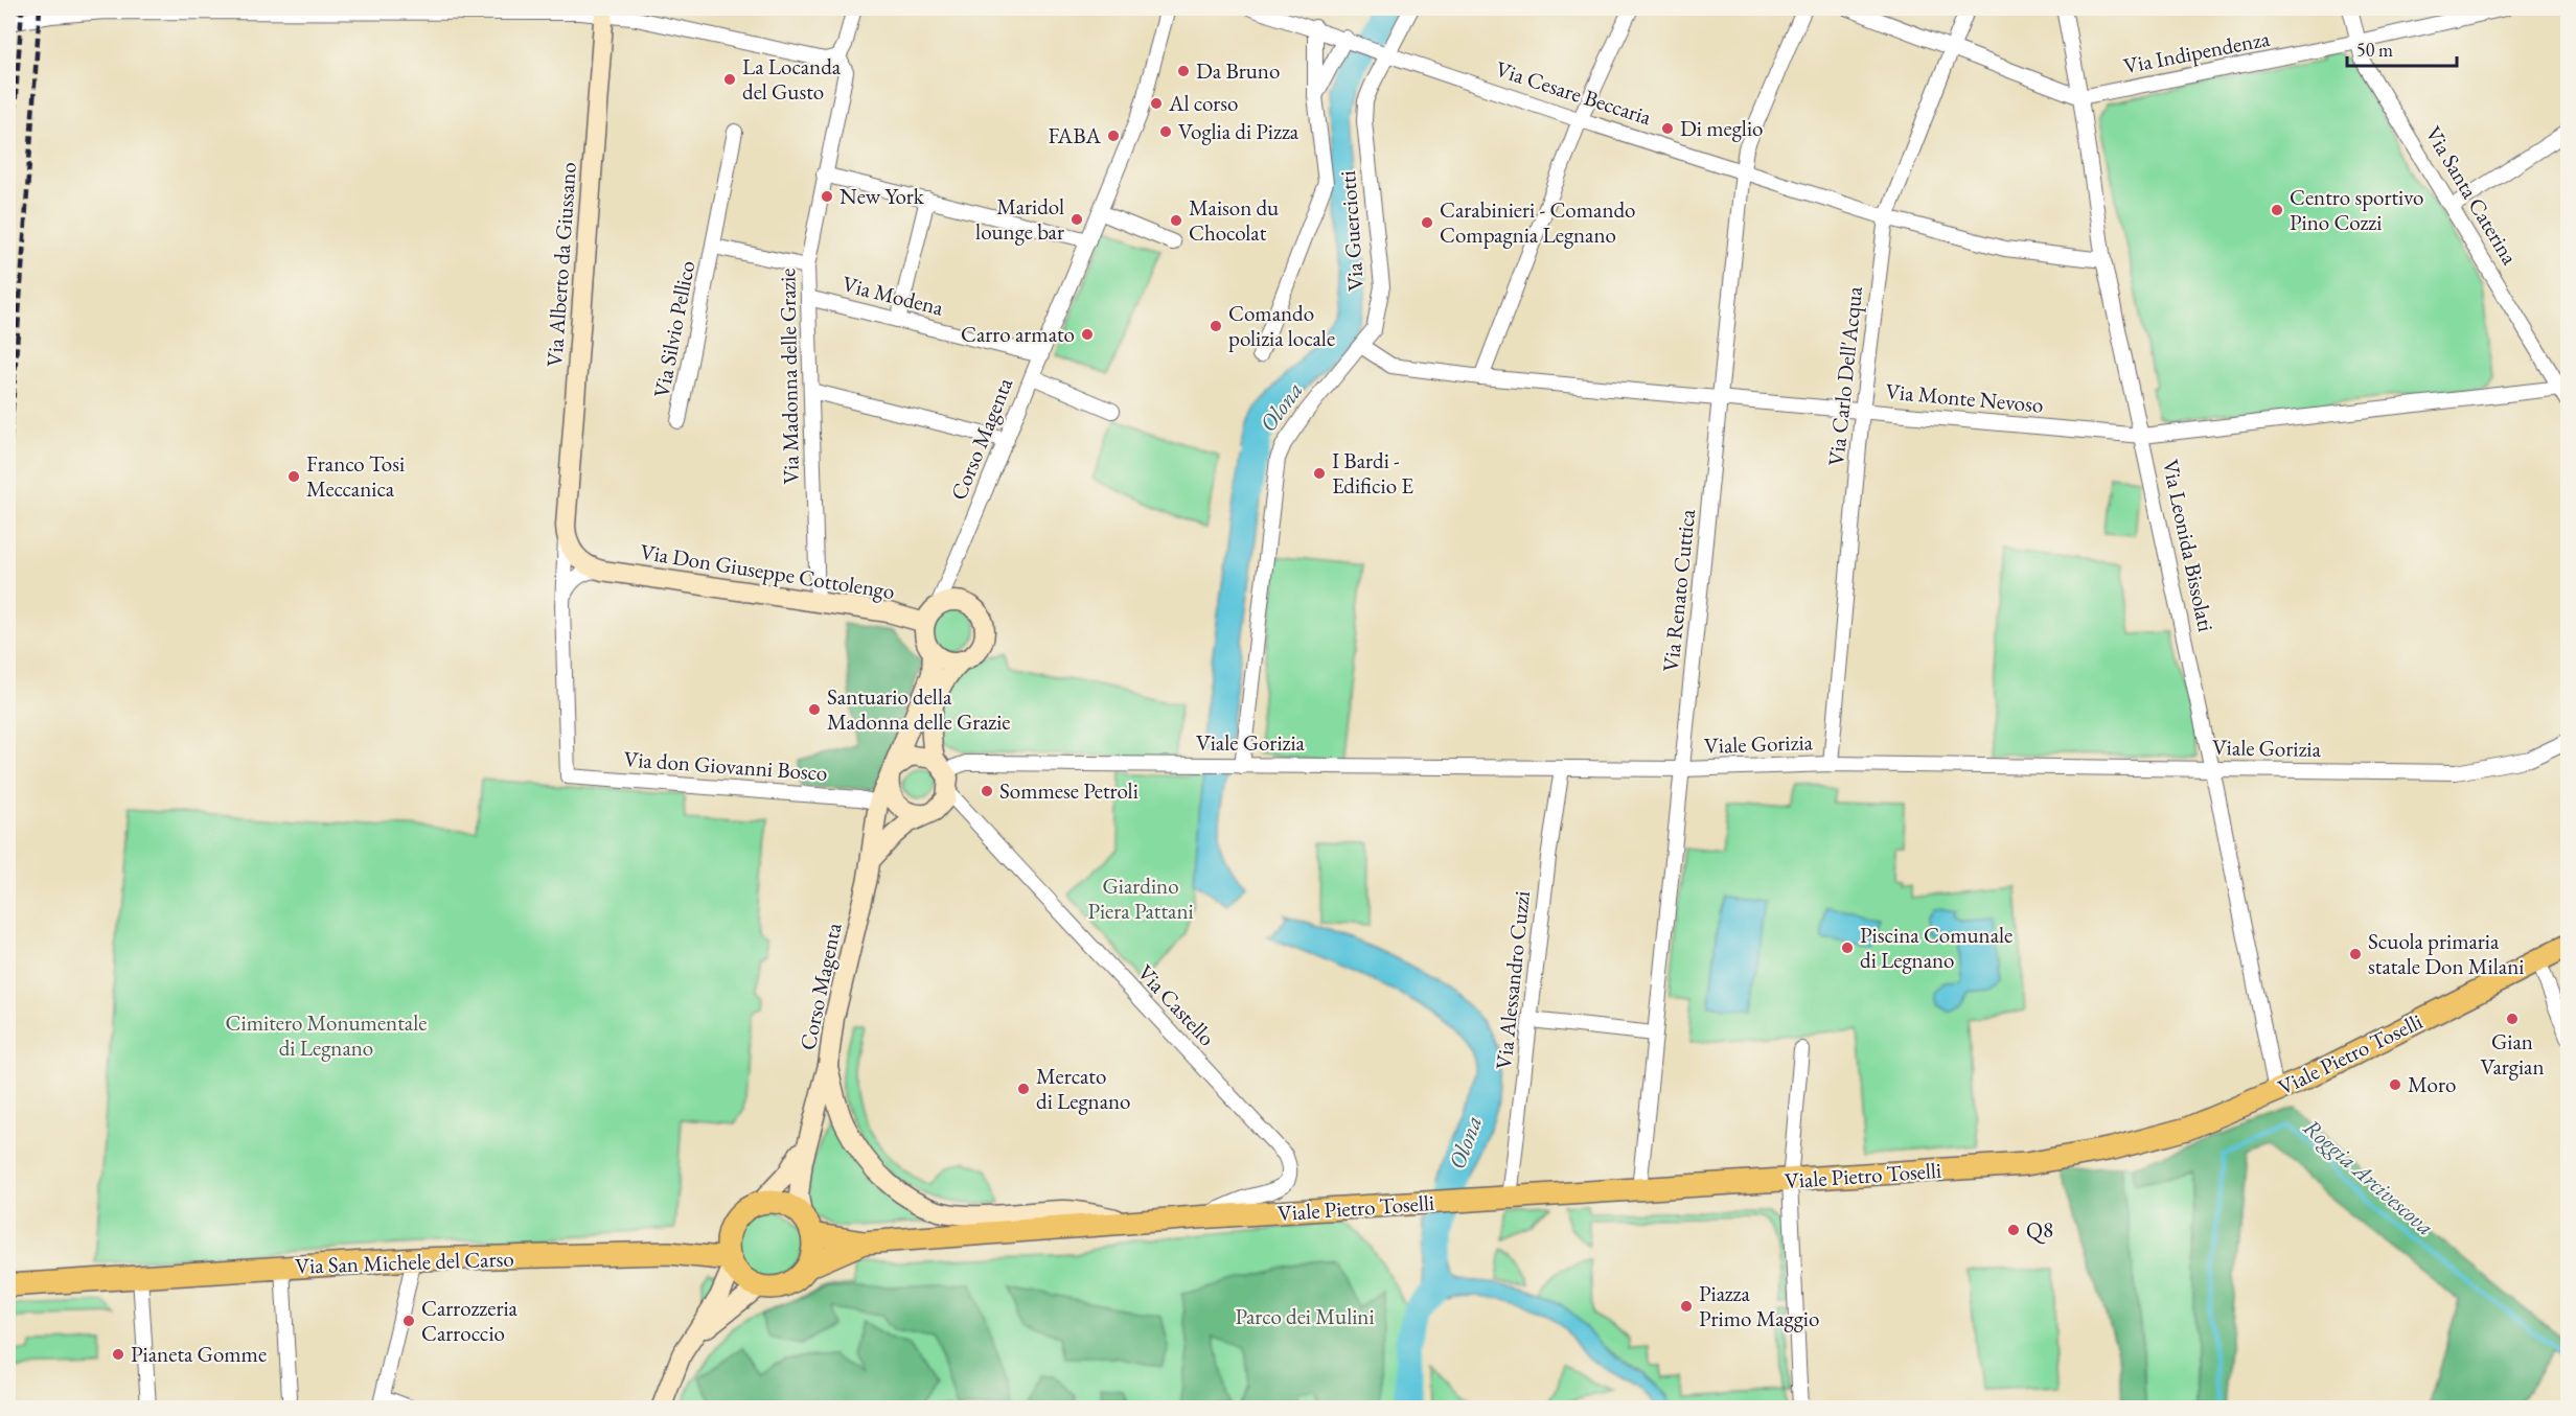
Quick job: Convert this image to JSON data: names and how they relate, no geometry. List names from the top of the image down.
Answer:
{
  "streets": {
    "main road": ["Viale Pietro Toselli", "Via San Michele del Carso"],
    "street": [
      "Via Indipendenza",
      "Via Cesare Beccaria",
      "Via Santa Caterina",
      "Via Guerciotti",
      "Via Alberto da Giussano",
      "Via Modena",
      "Via Silvio Pellico",
      "Via Madonna delle Grazie",
      "Via Carlo Dell'Acqua",
      "Via Monte Nevoso",
      "Corso Magenta",
      "Via Leonida Bissolati",
      "Via Don Giuseppe Cottolengo",
      "Via Renato Cuttica",
      "Viale Gorizia",
      "Via don Giovanni Bosco",
      "Via Alessandro Cuzzi",
      "Via Castello"
    ]
  },
  "crossings": [
    ["Via Indipendenza", "Via Santa Caterina"],
    ["Via Indipendenza", "Via Leonida Bissolati"],
    ["Via Cesare Beccaria", "Via Guerciotti"],
    ["Via Cesare Beccaria", "Via Carlo Dell'Acqua"],
    ["Via Cesare Beccaria", "Via Leonida Bissolati"],
    ["Via Cesare Beccaria", "Via Renato Cuttica"],
    ["Via Santa Caterina", "Via Monte Nevoso"],
    ["Via Guerciotti", "Via Monte Nevoso"],
    ["Via Guerciotti", "Viale Gorizia"],
    ["Via Alberto da Giussano", "Via Don Giuseppe Cottolengo"],
    ["Via Alberto da Giussano", "Via don Giovanni Bosco"],
    ["Via Modena", "Via Madonna delle Grazie"],
    ["Via Modena", "Corso Magenta"],
    ["Via Silvio Pellico", "Via Madonna delle Grazie"],
    ["Via Madonna delle Grazie", "Via Don Giuseppe Cottolengo"],
    ["Via Carlo Dell'Acqua", "Via Monte Nevoso"],
    ["Via Carlo Dell'Acqua", "Viale Gorizia"],
    ["Via Monte Nevoso", "Via Leonida Bissolati"],
    ["Via Monte Nevoso", "Via Renato Cuttica"],
    ["Corso Magenta", "Via Don Giuseppe Cottolengo"],
    ["Corso Magenta", "Viale Gorizia"],
    ["Corso Magenta", "Via don Giovanni Bosco"],
    ["Corso Magenta", "Via Castello"],
    ["Corso Magenta", "Viale Pietro Toselli"],
    ["Corso Magenta", "Via San Michele del Carso"],
    ["Via Leonida Bissolati", "Viale Gorizia"],
    ["Via Leonida Bissolati", "Viale Pietro Toselli"],
    ["Via Renato Cuttica", "Viale Gorizia"],
    ["Via Renato Cuttica", "Viale Pietro Toselli"],
    ["Viale Gorizia", "Via Alessandro Cuzzi"],
    ["Viale Gorizia", "Via Castello"],
    ["Via Alessandro Cuzzi", "Viale Pietro Toselli"],
    ["Via Castello", "Viale Pietro Toselli"],
    ["Viale Pietro Toselli", "Via San Michele del Carso"]
  ],
  "water": ["Olona", "Roggia Arcivescova"],
  "parks": ["Giardino Piera Pattani", "Cimitero Monumentale di Legnano", "Parco dei Mulini"],
  "places": [
    "Da Bruno",
    "La Locanda del Gusto",
    "Al corso",
    "Di meglio",
    "Voglia di Pizza",
    "FABA",
    "New York",
    "Centro sportivo Pino Cozzi",
    "Maridol lounge bar",
    "Maison du Chocolat",
    "Carabinieri - Comando Compagnia Legnano",
    "Comando polizia locale",
    "Carro armato",
    "I Bardi - Edificio E",
    "Franco Tosi Meccanica",
    "Santuario della Madonna delle Grazie",
    "Sommese Petroli",
    "Piscina Comunale di Legnano",
    "Scuola primaria statale Don Milani",
    "Gian Vargian",
    "Moro",
    "Mercato di Legnano",
    "Q8",
    "Piazza Primo Maggio",
    "Carrozzeria Carroccio",
    "Pianeta Gomme"
  ],
  "scale_bar": "50 m"
}
